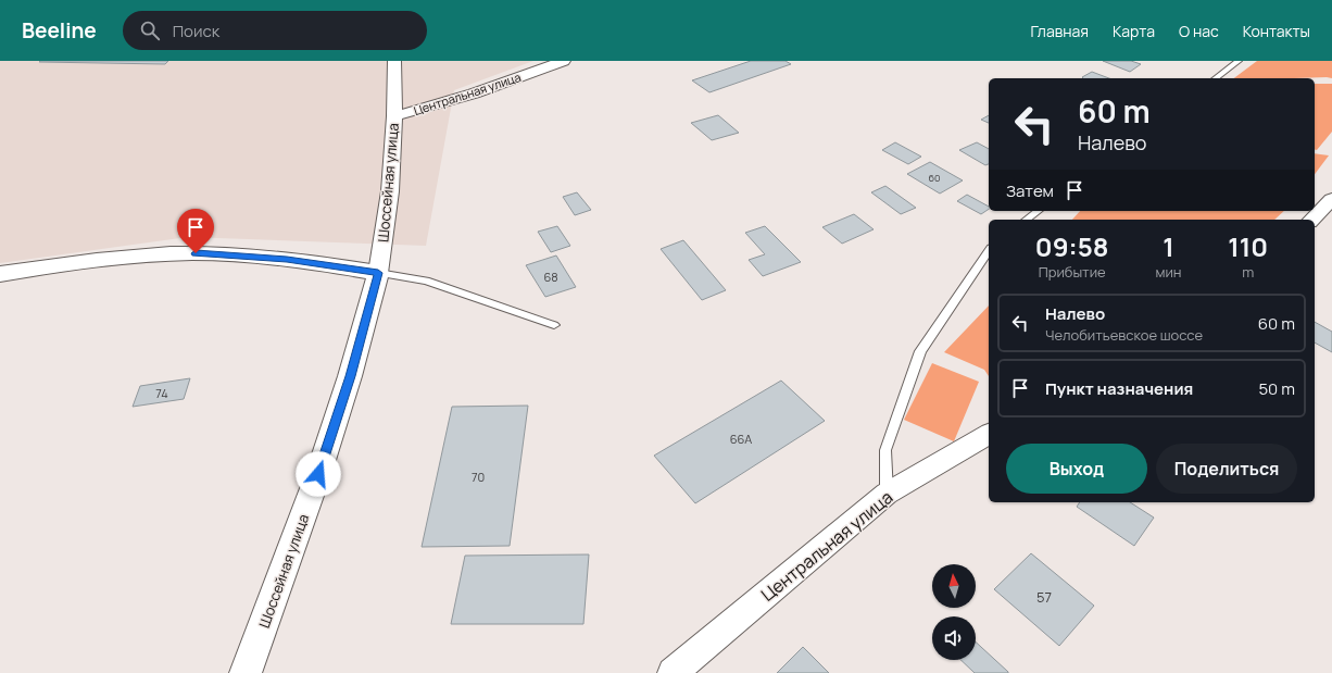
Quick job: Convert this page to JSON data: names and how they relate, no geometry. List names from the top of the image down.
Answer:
{
  "streets": {
    "street": ["Центральная улица", "Шоссейная улица"]
  },
  "crossings": [
    ["Центральная улица", "Шоссейная улица"]
  ],
  "house_numbers": [
    "60",
    "68",
    "74",
    "66А",
    "70",
    "57"
  ],
  "north": "top",
  "page": {
    "header": "Beeline",
    "search": "Поиск",
    "nav": [
      "Главная",
      "Карта",
      "О нас",
      "Контакты"
    ],
    "turn": ["60 m", "Налево"],
    "then": "Затем",
    "eta": [
      "09:58",
      "Прибытие",
      "1",
      "мин",
      "110",
      "m"
    ],
    "list": [
      {
        "name": "Налево",
        "note": "Челобитьевское шоссе",
        "value": "60 m"
      },
      {
        "name": "Пункт назначения",
        "value": "50 m"
      }
    ],
    "buttons": ["Выход", "Поделиться"]
  }
}
